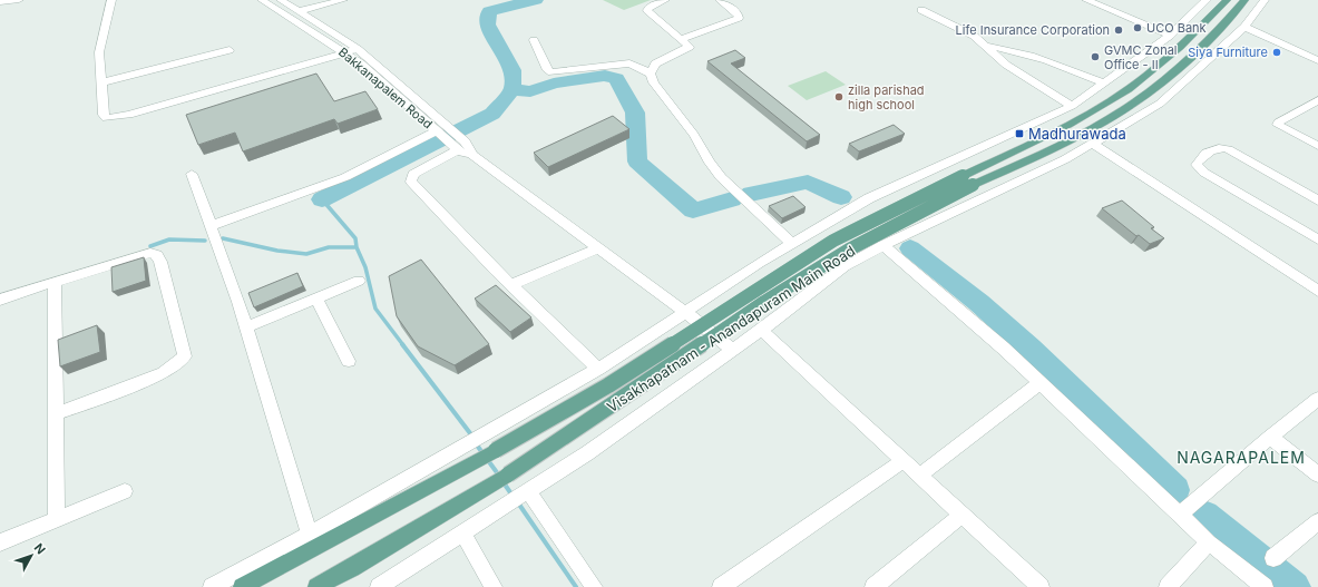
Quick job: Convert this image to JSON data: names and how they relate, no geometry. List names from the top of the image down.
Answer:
{
  "streets": {
    "main road": ["Visakhapatnam - Anandapuram Main Road"],
    "street": ["Bakkanapalem Road"]
  },
  "districts": ["NAGARAPALEM"],
  "places": {
    "other": [
      "UCO Bank",
      "Life Insurance Corporation",
      "Siya Furniture",
      "GVMC Zonal Office - II",
      "zilla parishad high school"
    ],
    "transit": ["Madhurawada"]
  },
  "north": "top right"
}
